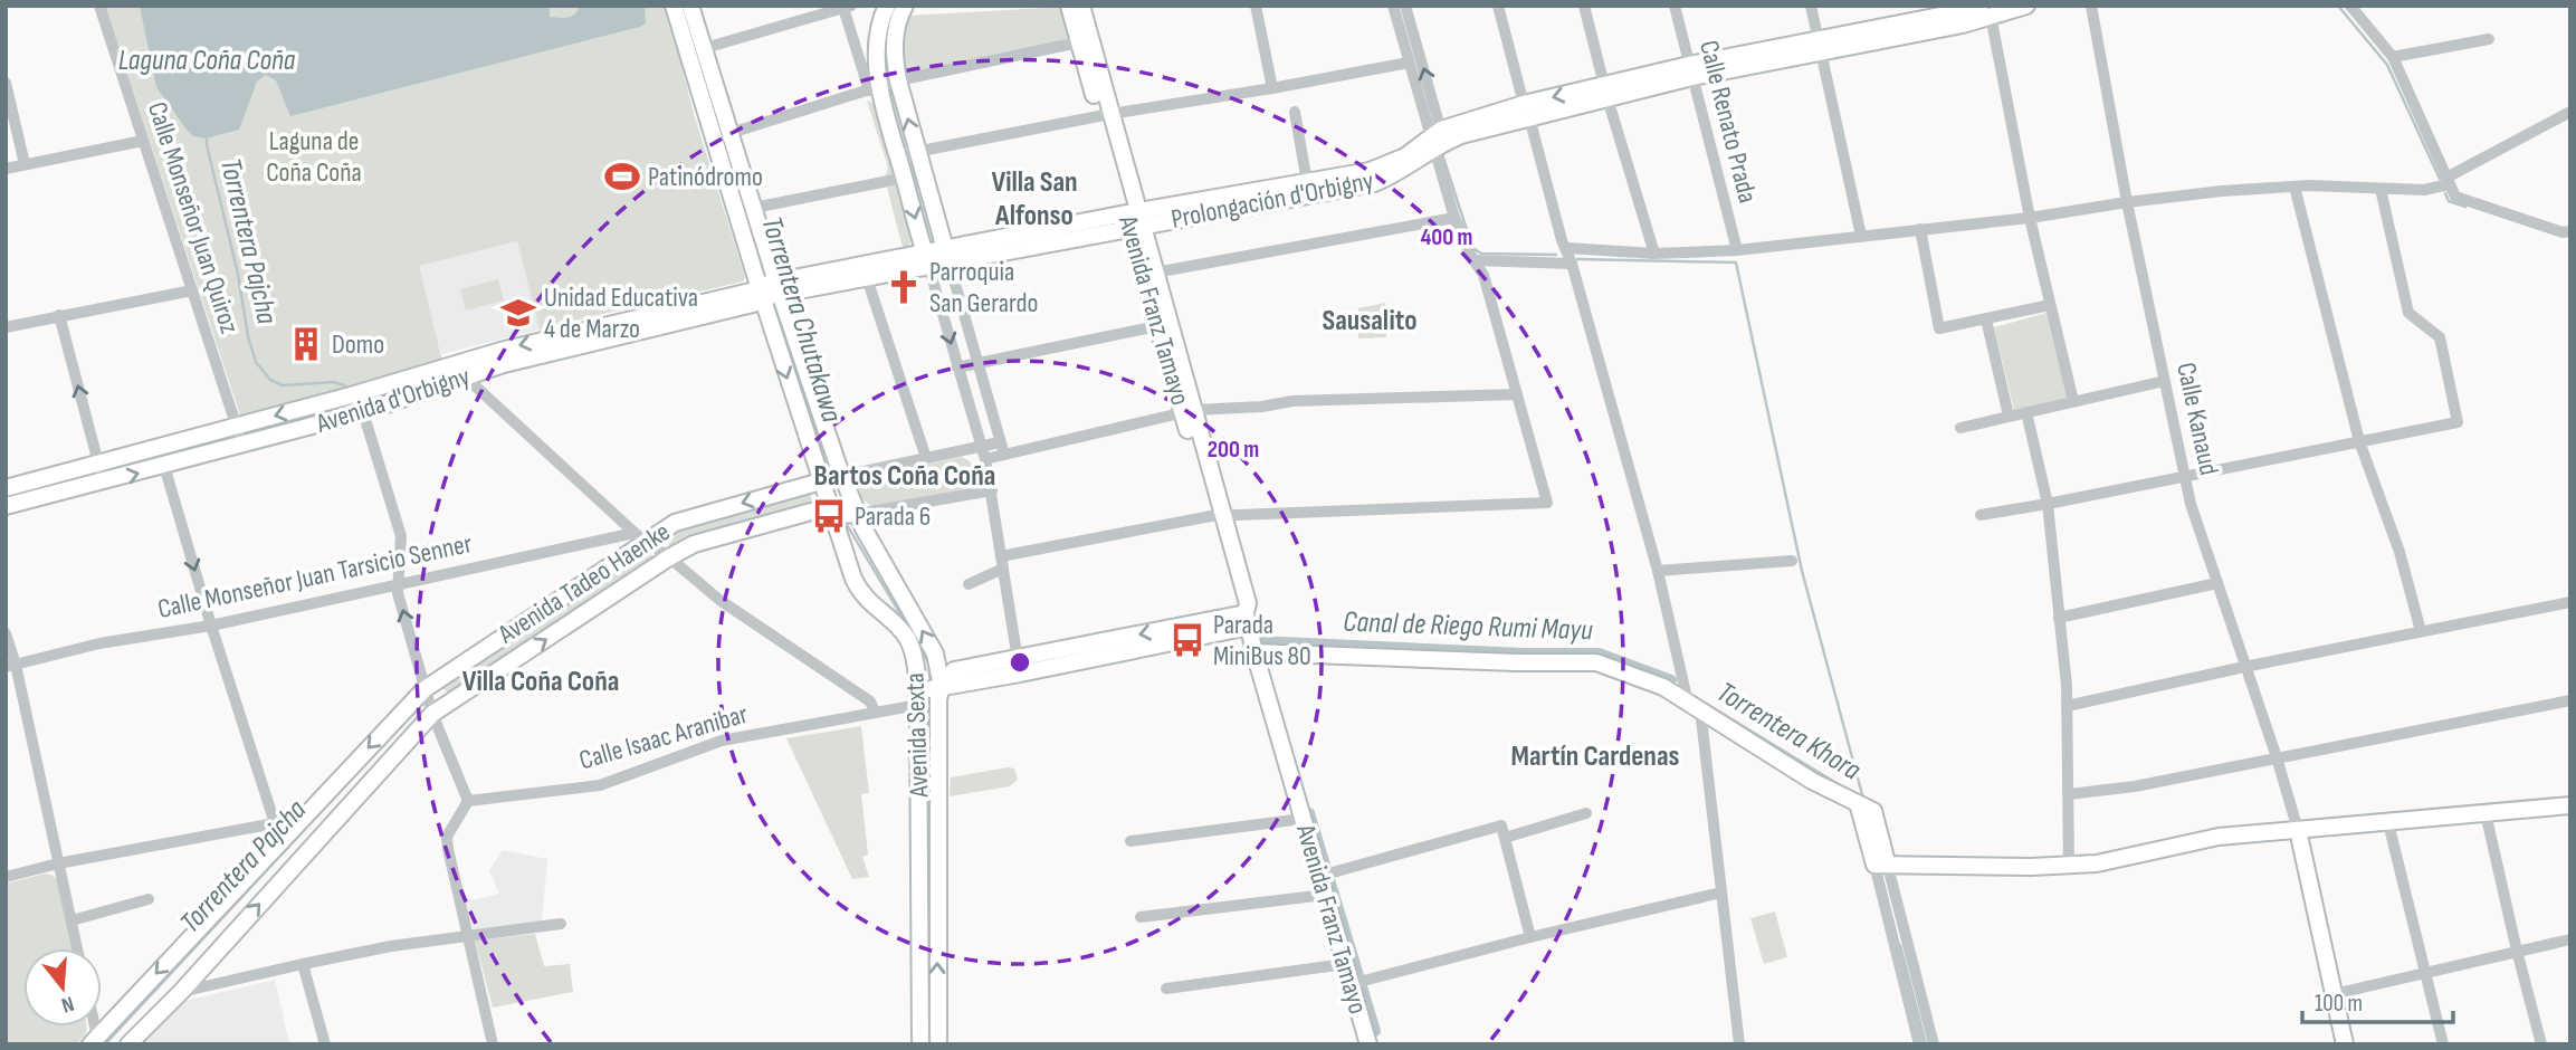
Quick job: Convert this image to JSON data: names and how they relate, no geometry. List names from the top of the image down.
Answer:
{
  "streets": {
    "main road": [
      "Prolongación d'Orbigny",
      "Avenida Franz Tamayo",
      "Avenida d'Orbigny",
      "Avenida Tadeo Haenke",
      "Avenida Sexta"
    ],
    "street": [
      "Calle Renato Prada",
      "Calle Monseñor Juan Quiroz",
      "Calle Kanaud",
      "Calle Monseñor Juan Tarsicio Senner",
      "Calle Isaac Aranibar"
    ]
  },
  "crossings": [
    ["Calle Renato Prada", "Prolongación d'Orbigny"],
    ["Prolongación d'Orbigny", "Avenida Franz Tamayo"],
    ["Prolongación d'Orbigny", "Avenida d'Orbigny"],
    ["Prolongación d'Orbigny", "Avenida Sexta"],
    ["Calle Monseñor Juan Quiroz", "Avenida d'Orbigny"],
    ["Avenida Franz Tamayo", "Avenida Tadeo Haenke"],
    ["Avenida d'Orbigny", "Avenida Sexta"],
    ["Calle Monseñor Juan Tarsicio Senner", "Avenida Tadeo Haenke"],
    ["Avenida Tadeo Haenke", "Avenida Sexta"],
    ["Avenida Sexta", "Calle Isaac Aranibar"]
  ],
  "districts": [
    "Villa San Alfonso",
    "Sausalito",
    "Bartos Coña Coña",
    "Villa Coña Coña",
    "Martín Cardenas"
  ],
  "water": [
    "Laguna Coña Coña",
    "Torrentera Pajcha",
    "Torrentera Chutakawa",
    "Canal de Riego Rumi Mayu",
    "Torrentera Khora"
  ],
  "parks": ["Laguna de Coña Coña"],
  "places": {
    "sports": ["Patinódromo"],
    "church": ["Parroquia San Gerardo"],
    "school or university": ["Unidad Educativa 4 de Marzo"],
    "building": ["Domo"],
    "bus stop": ["Parada 6", "Parada MiniBus 80"]
  },
  "scale_bar": "100 m",
  "north": "bottom",
  "rings": ["400 m", "200 m"]
}
